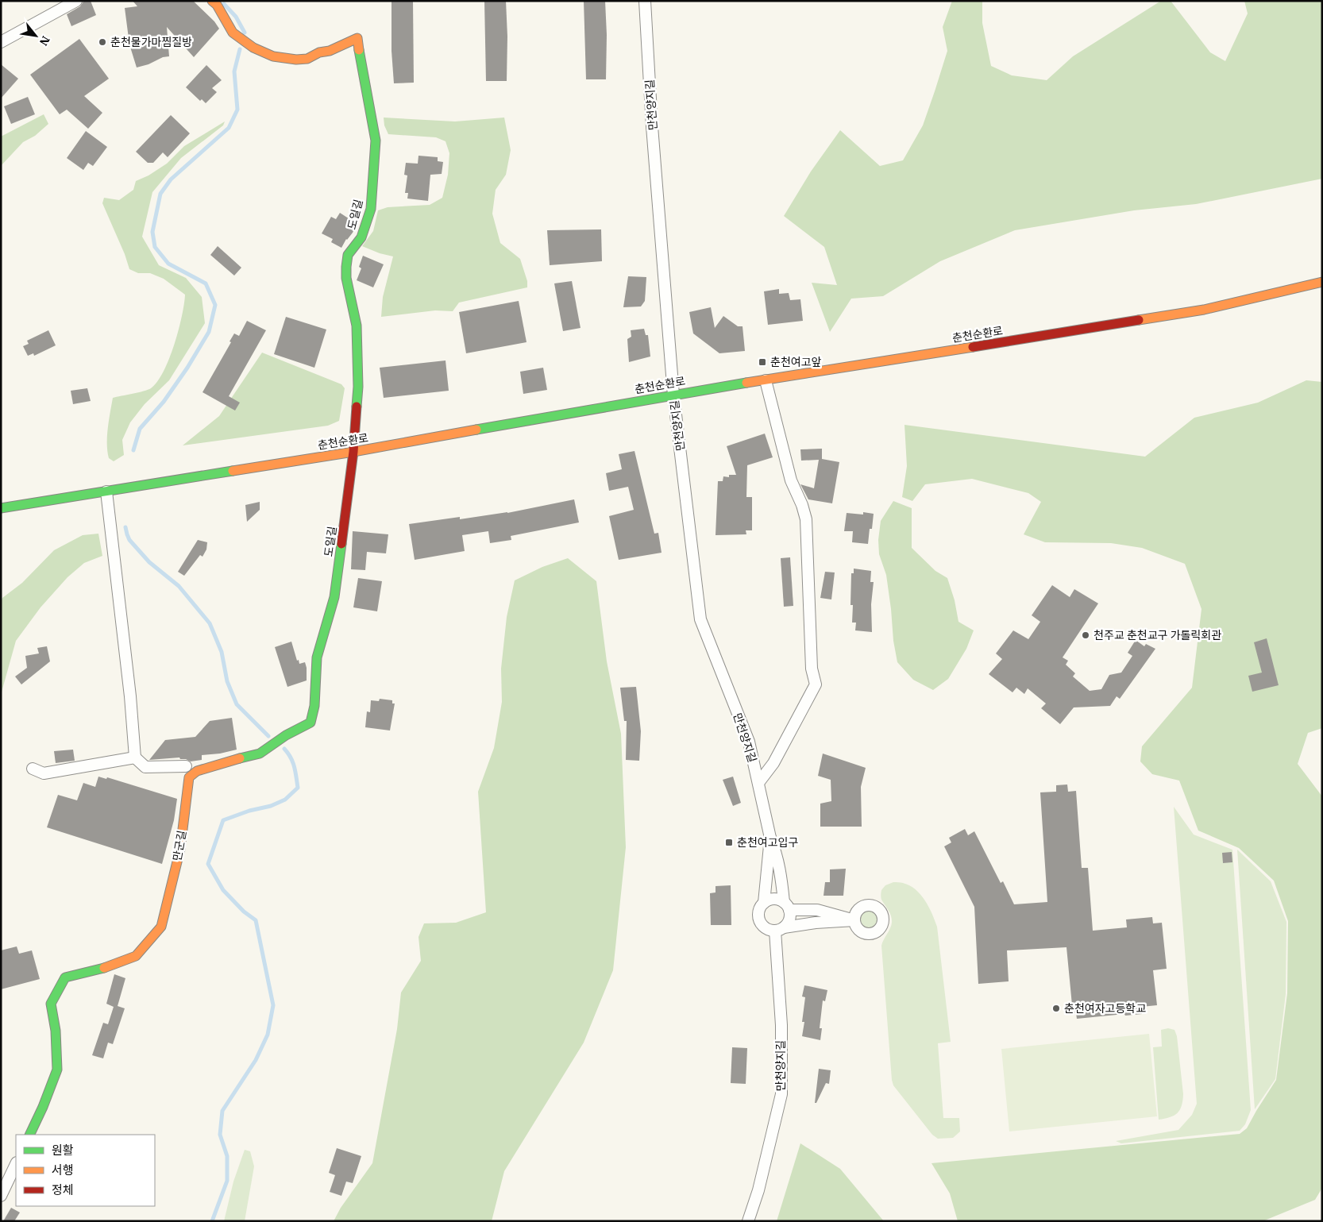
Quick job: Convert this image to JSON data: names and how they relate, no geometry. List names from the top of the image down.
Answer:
{
  "streets": {
    "street": [
      "만천양지길",
      "도일길",
      "춘천순환로",
      "만군길"
    ]
  },
  "crossings": [
    ["만천양지길", "춘천순환로"],
    ["도일길", "춘천순환로"],
    ["도일길", "만군길"]
  ],
  "places": {
    "other": ["춘천물가마찜질방", "천주교 춘천교구 가톨릭회관", "춘천여자고등학교"],
    "transit": ["춘천여고앞", "춘천여고입구"]
  },
  "legend": ["원활", "서행", "정체"],
  "north": "bottom right"
}
